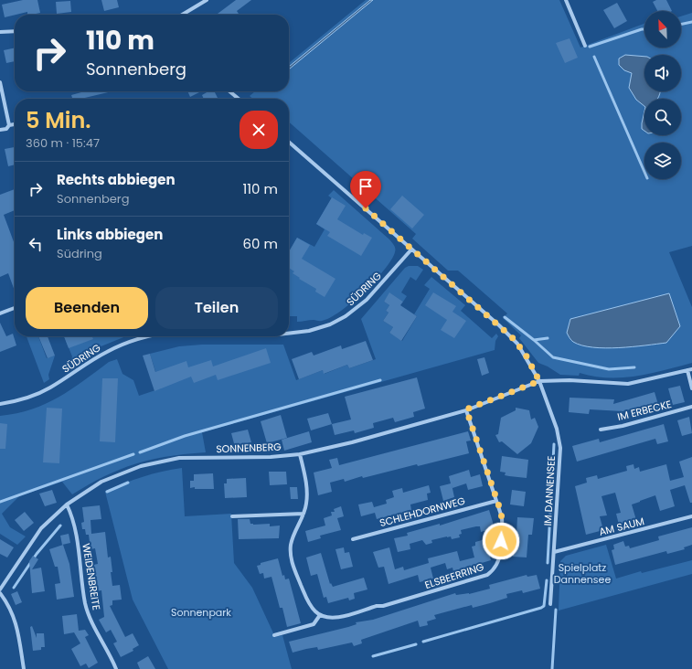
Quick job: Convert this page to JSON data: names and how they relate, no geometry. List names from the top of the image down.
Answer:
{
  "streets": {
    "street": [
      "SÜDRING",
      "IM ERBECKE",
      "SONNENBERG",
      "IM DANNENSEE",
      "SCHLEHDORNWEG",
      "AM SAUM",
      "ELSBEERRING",
      "WEIDENBREITE"
    ]
  },
  "crossings": [
    ["SONNENBERG", "IM DANNENSEE"],
    ["SONNENBERG", "ELSBEERRING"],
    ["SONNENBERG", "WEIDENBREITE"],
    ["IM DANNENSEE", "AM SAUM"],
    ["SCHLEHDORNWEG", "ELSBEERRING"]
  ],
  "parks": ["Spielplatz Dannensee", "Sonnenpark"],
  "north": "top left",
  "page": {
    "turn": ["110 m", "Sonnenberg"],
    "heading": ["5 Min.", "360 m · 15:47"],
    "list": [
      {
        "name": "Rechts abbiegen",
        "note": "Sonnenberg",
        "value": "110 m"
      },
      {
        "name": "Links abbiegen",
        "note": "Südring",
        "value": "60 m"
      }
    ],
    "buttons": ["Beenden", "Teilen"]
  }
}
